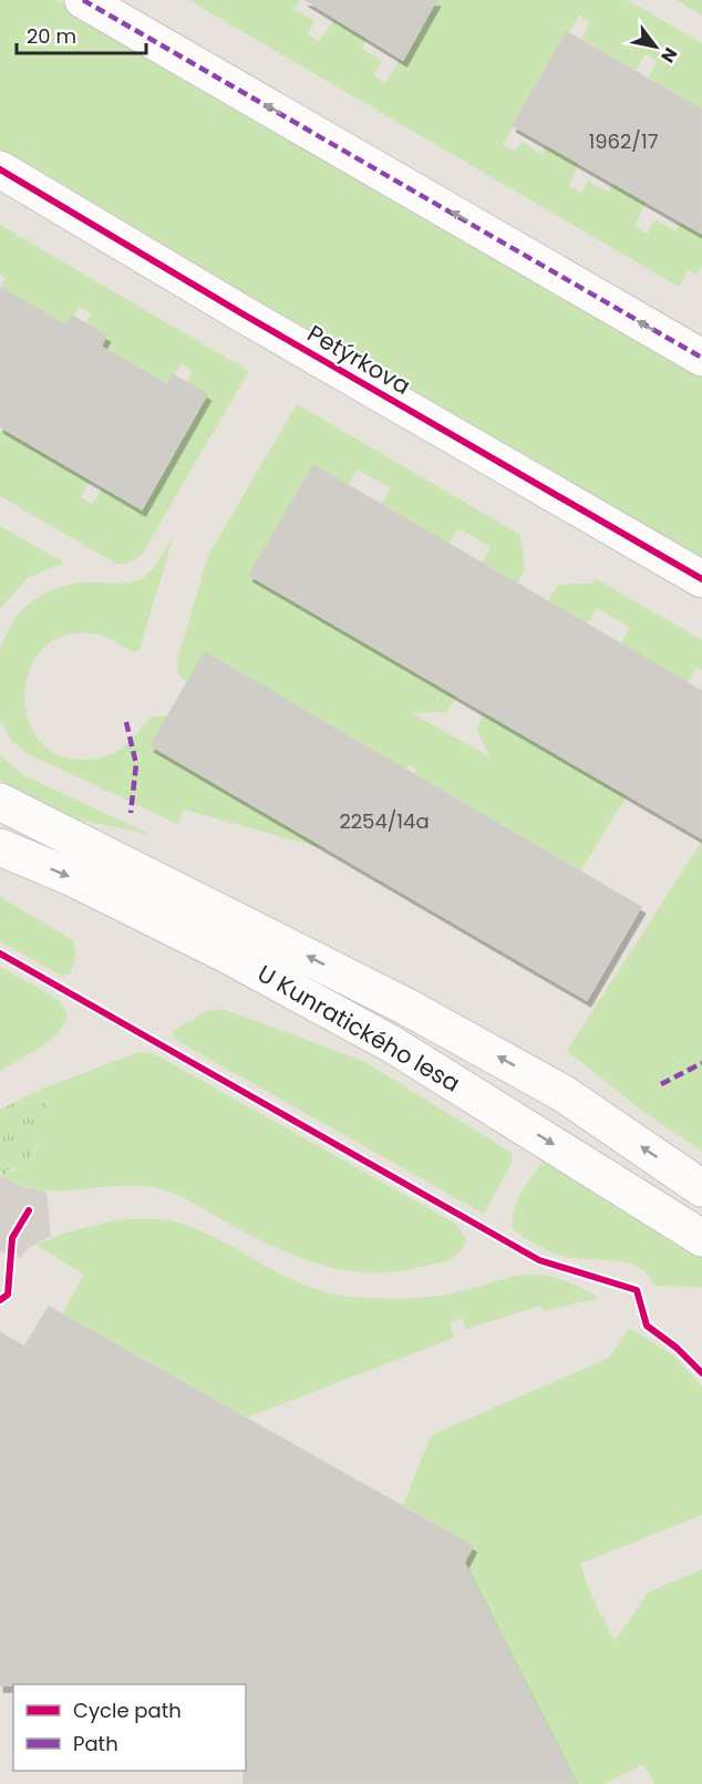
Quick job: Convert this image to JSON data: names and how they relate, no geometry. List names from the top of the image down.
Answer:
{
  "streets": {
    "street": ["Petýrkova", "U Kunratického lesa"]
  },
  "house_numbers": ["1962/17", "2254/14a"],
  "legend": ["Cycle path", "Path"],
  "scale_bar": "20 m",
  "north": "bottom right"
}
